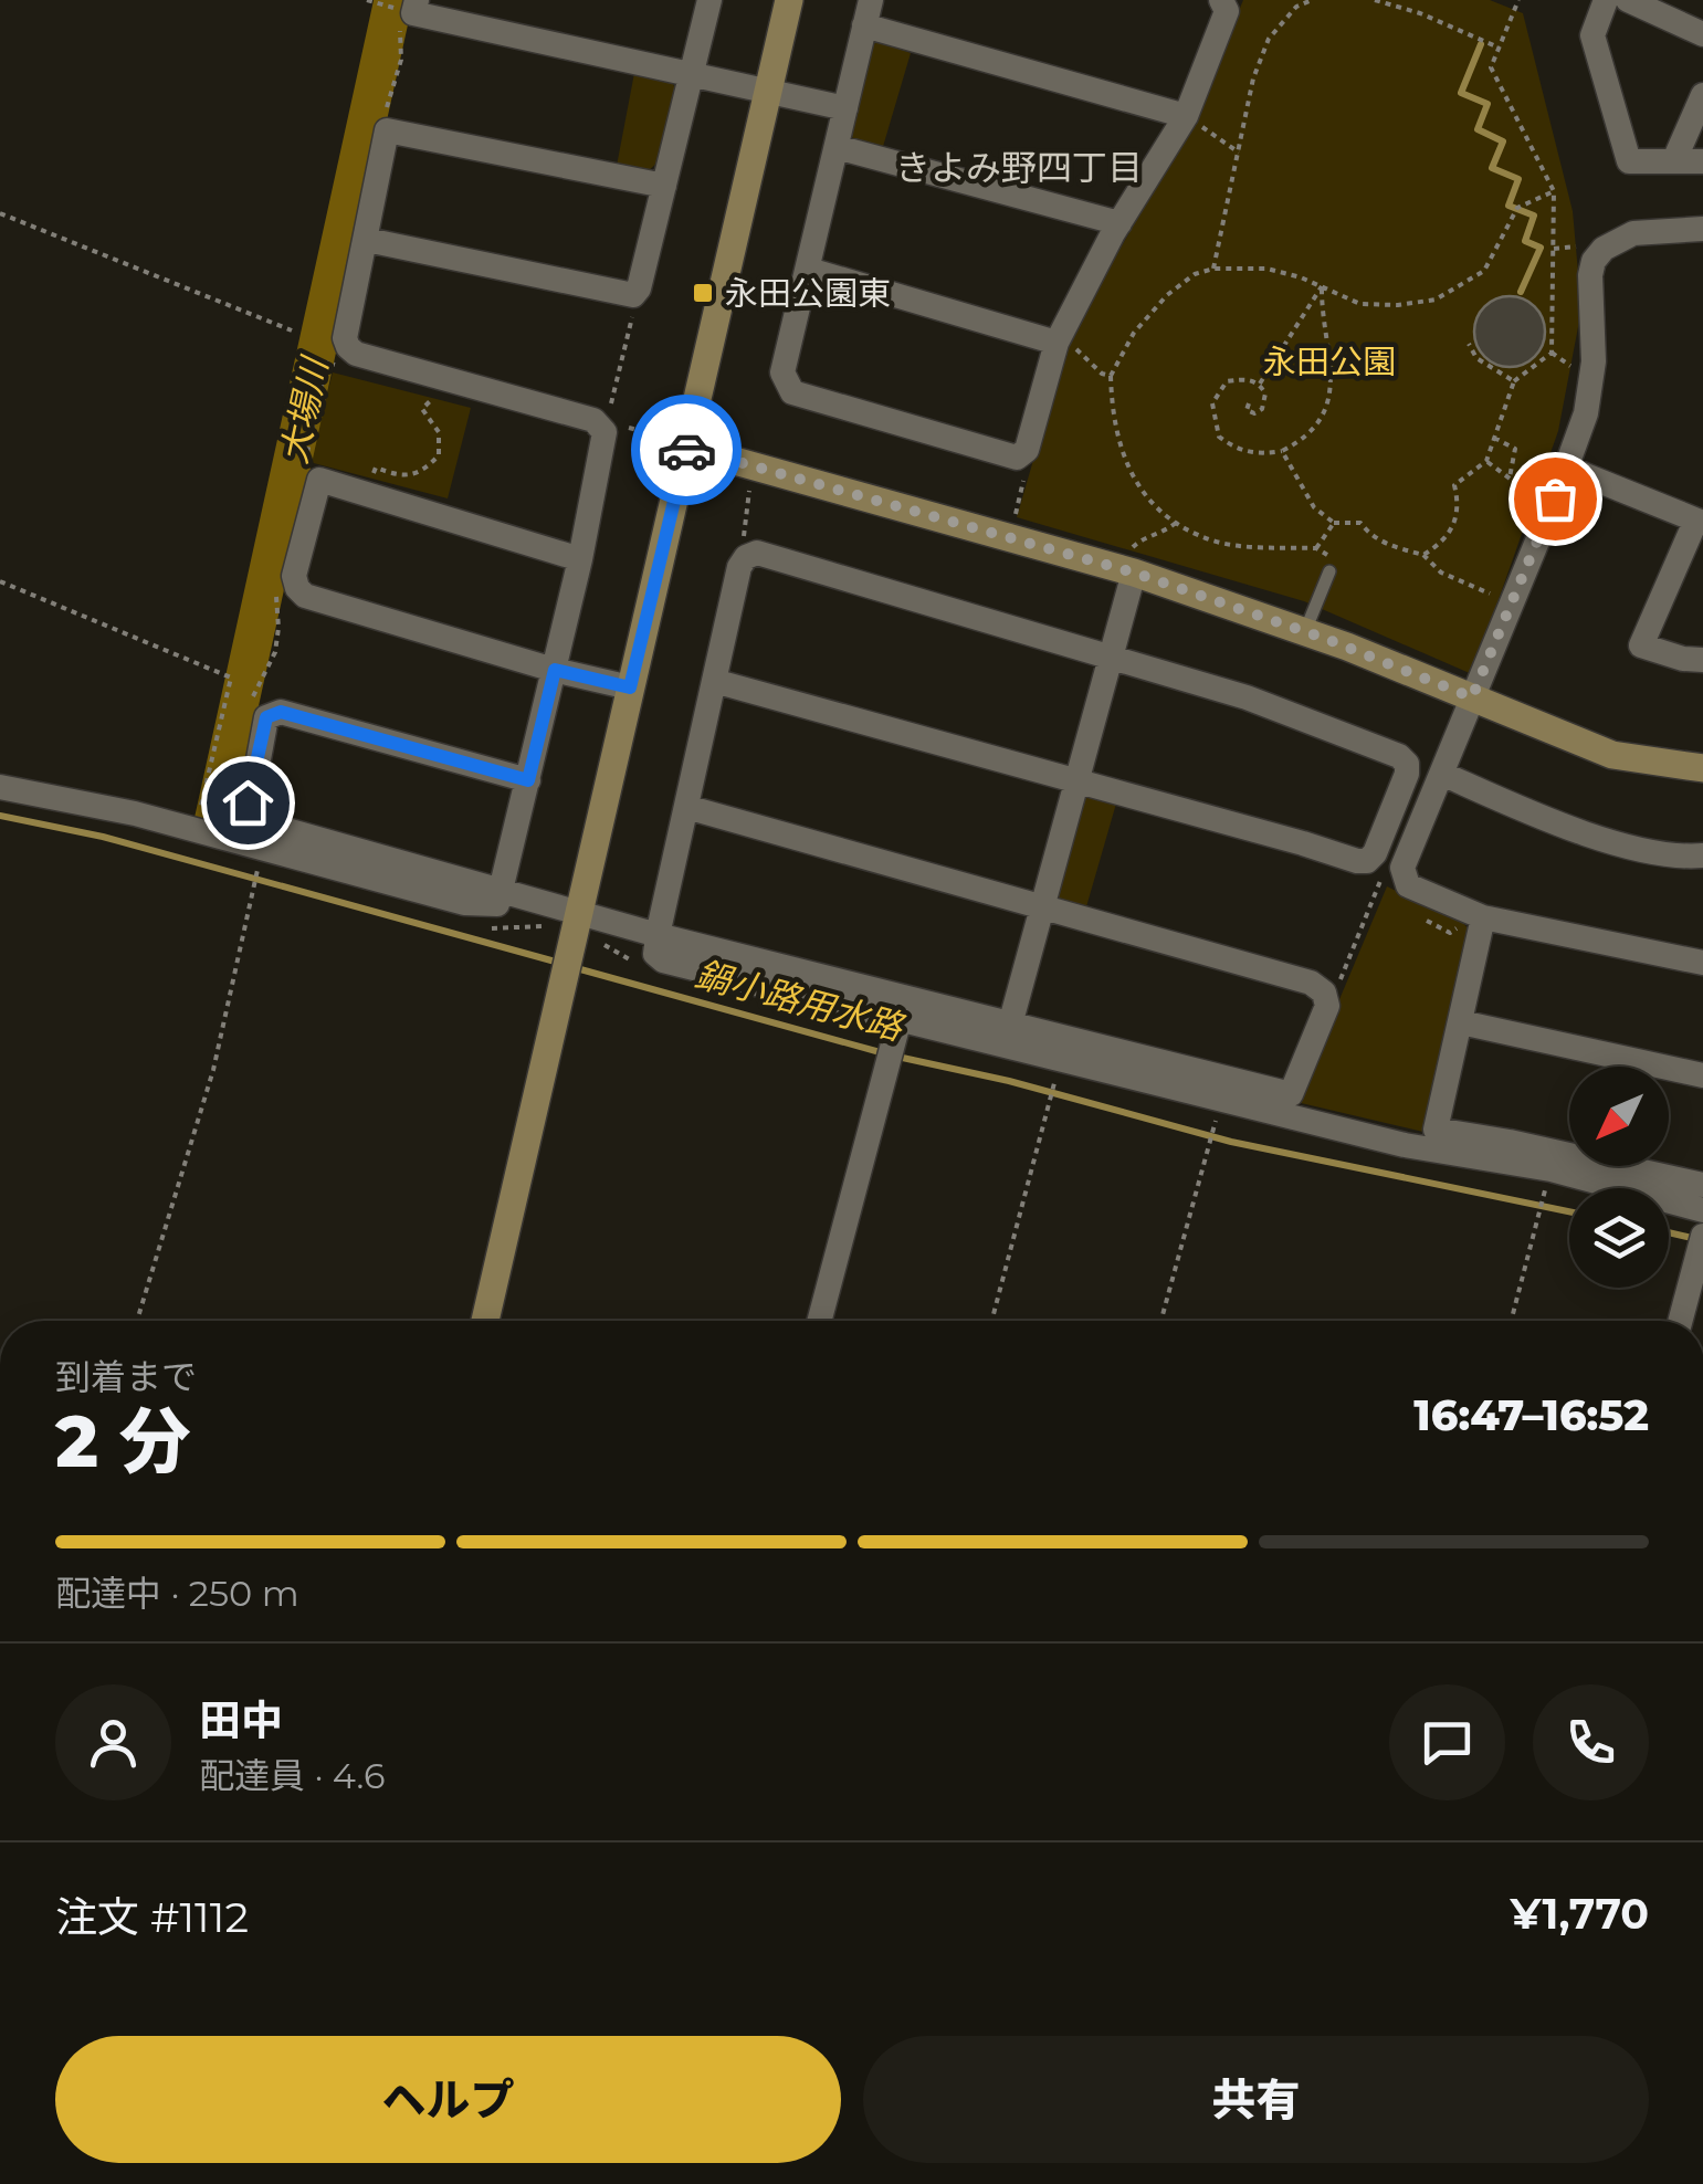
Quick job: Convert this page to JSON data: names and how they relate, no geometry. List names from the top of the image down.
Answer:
{
  "districts": ["きよみ野四丁目"],
  "water": ["大場川", "鍋小路用水路"],
  "parks": ["永田公園"],
  "places": {
    "transit": ["永田公園東"]
  },
  "north": "bottom left",
  "page": {
    "heading": ["2 分", "到着まで", "16:47–16:52"],
    "panel": [
      "田中",
      "配達員 · 4.6",
      "注文 #1112",
      "¥1,770"
    ],
    "bar": "配達中 · 250 m",
    "buttons": ["ヘルプ", "共有"]
  }
}
